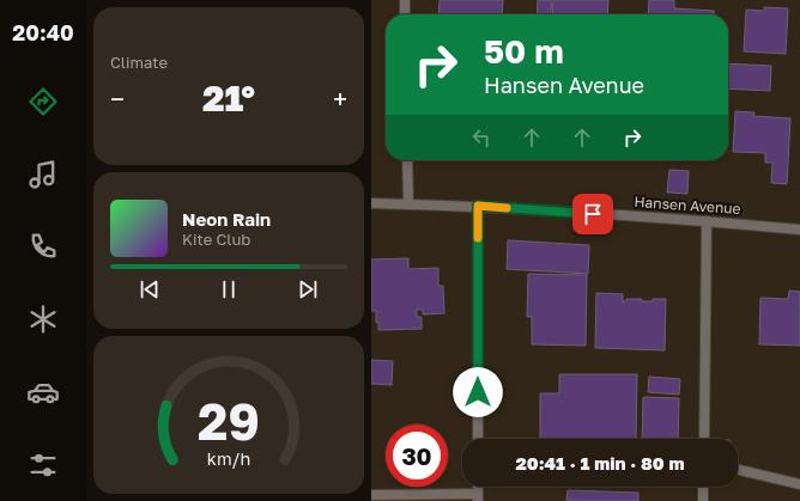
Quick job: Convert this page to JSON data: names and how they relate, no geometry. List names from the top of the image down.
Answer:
{
  "streets": {
    "street": ["Hansen Avenue"]
  },
  "page": {
    "tabs": "20:40",
    "tile": "Climate",
    "turn": ["50 m", "Hansen Avenue"],
    "heat": ["−", "21°", "+"],
    "song": ["Neon Rain", "Kite Club"],
    "limit": "30",
    "trip": "20:41 · 1 min · 80 m",
    "gauge": ["29", "km/h"]
  }
}
